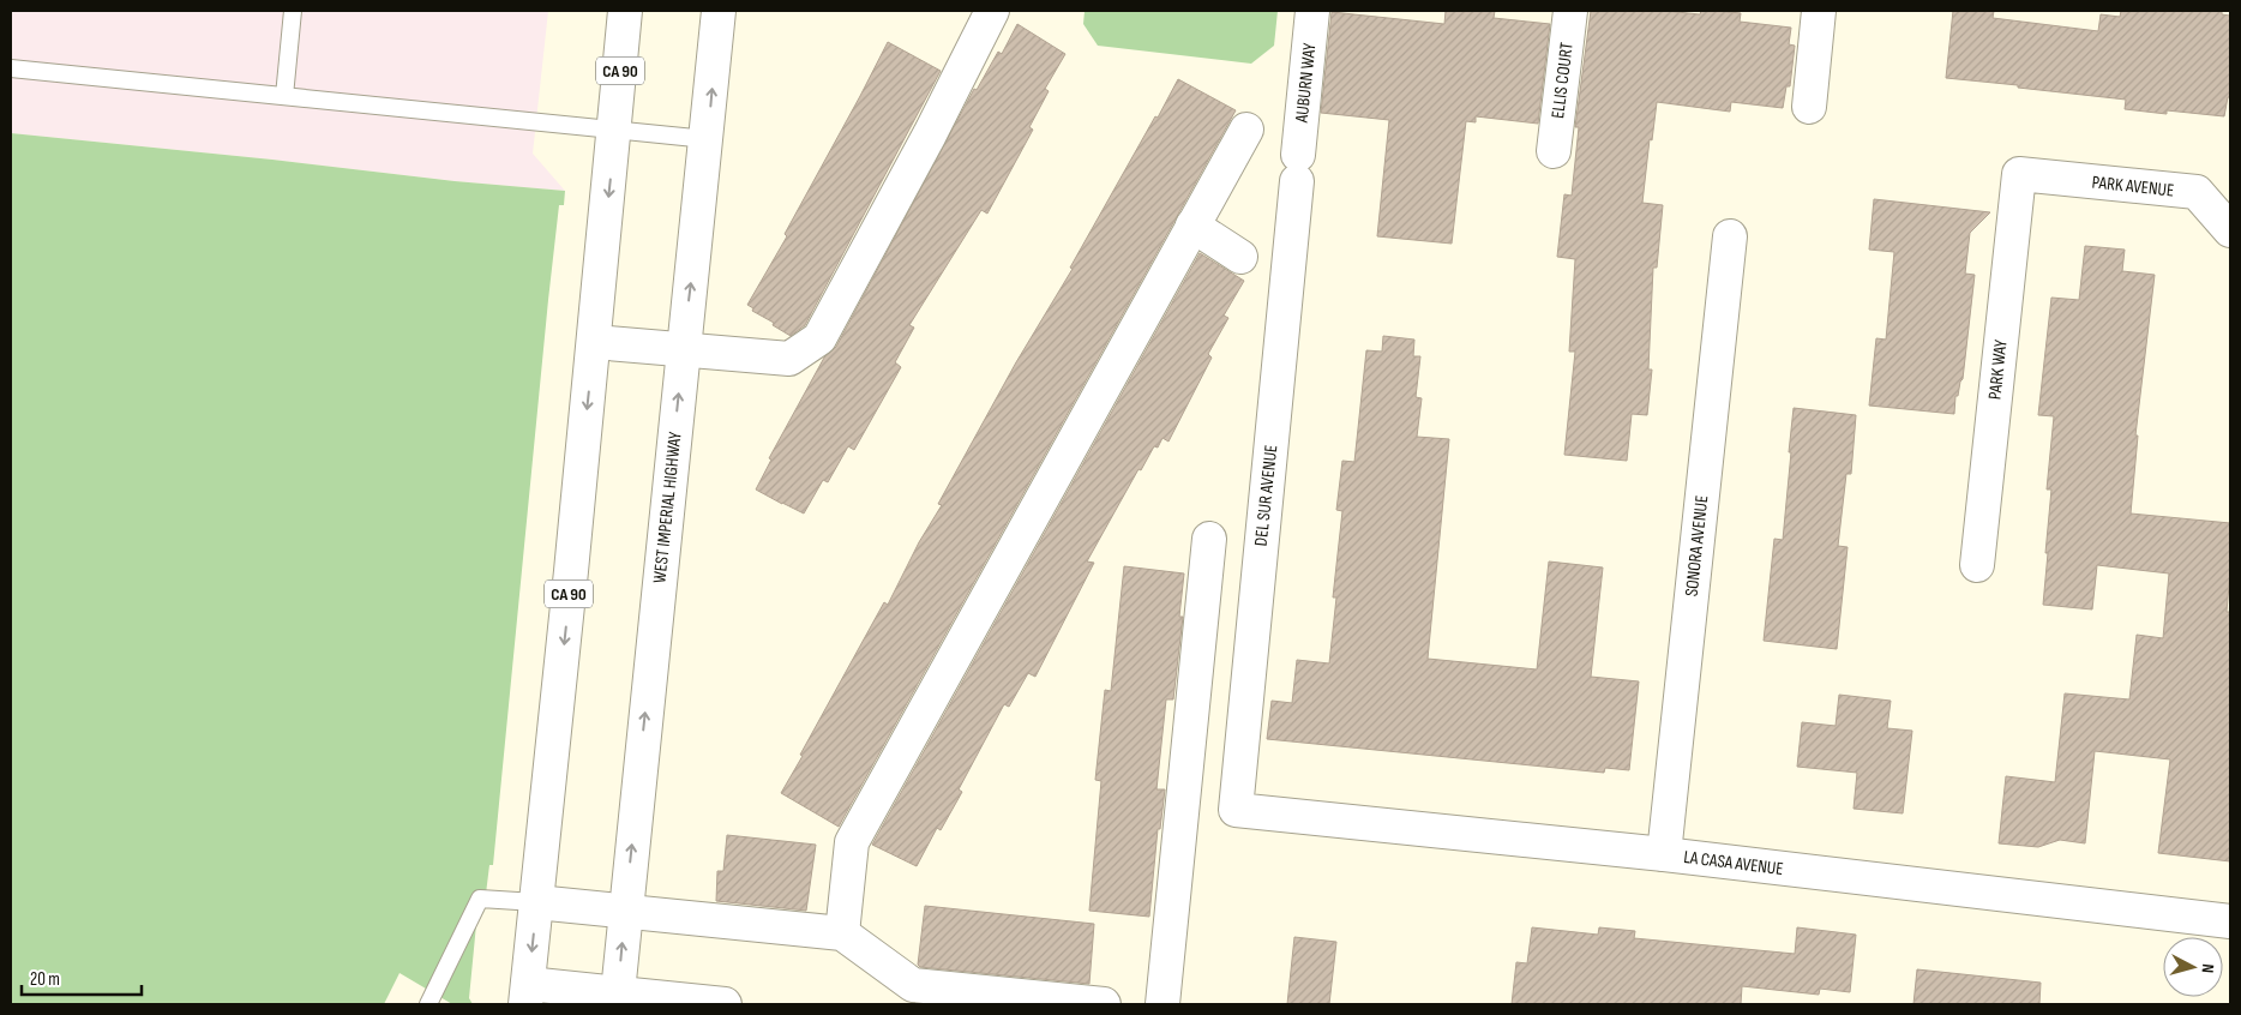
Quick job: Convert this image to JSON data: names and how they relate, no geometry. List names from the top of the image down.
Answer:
{
  "streets": {
    "street": [
      "CA 90",
      "ELLIS COURT",
      "AUBURN WAY",
      "PARK AVENUE",
      "PARK WAY",
      "DEL SUR AVENUE",
      "WEST IMPERIAL HIGHWAY",
      "SONORA AVENUE",
      "LA CASA AVENUE"
    ]
  },
  "crossings": [
    ["AUBURN WAY", "DEL SUR AVENUE"],
    ["PARK AVENUE", "PARK WAY"],
    ["DEL SUR AVENUE", "LA CASA AVENUE"],
    ["SONORA AVENUE", "LA CASA AVENUE"]
  ],
  "scale_bar": "20 m",
  "north": "right"
}
